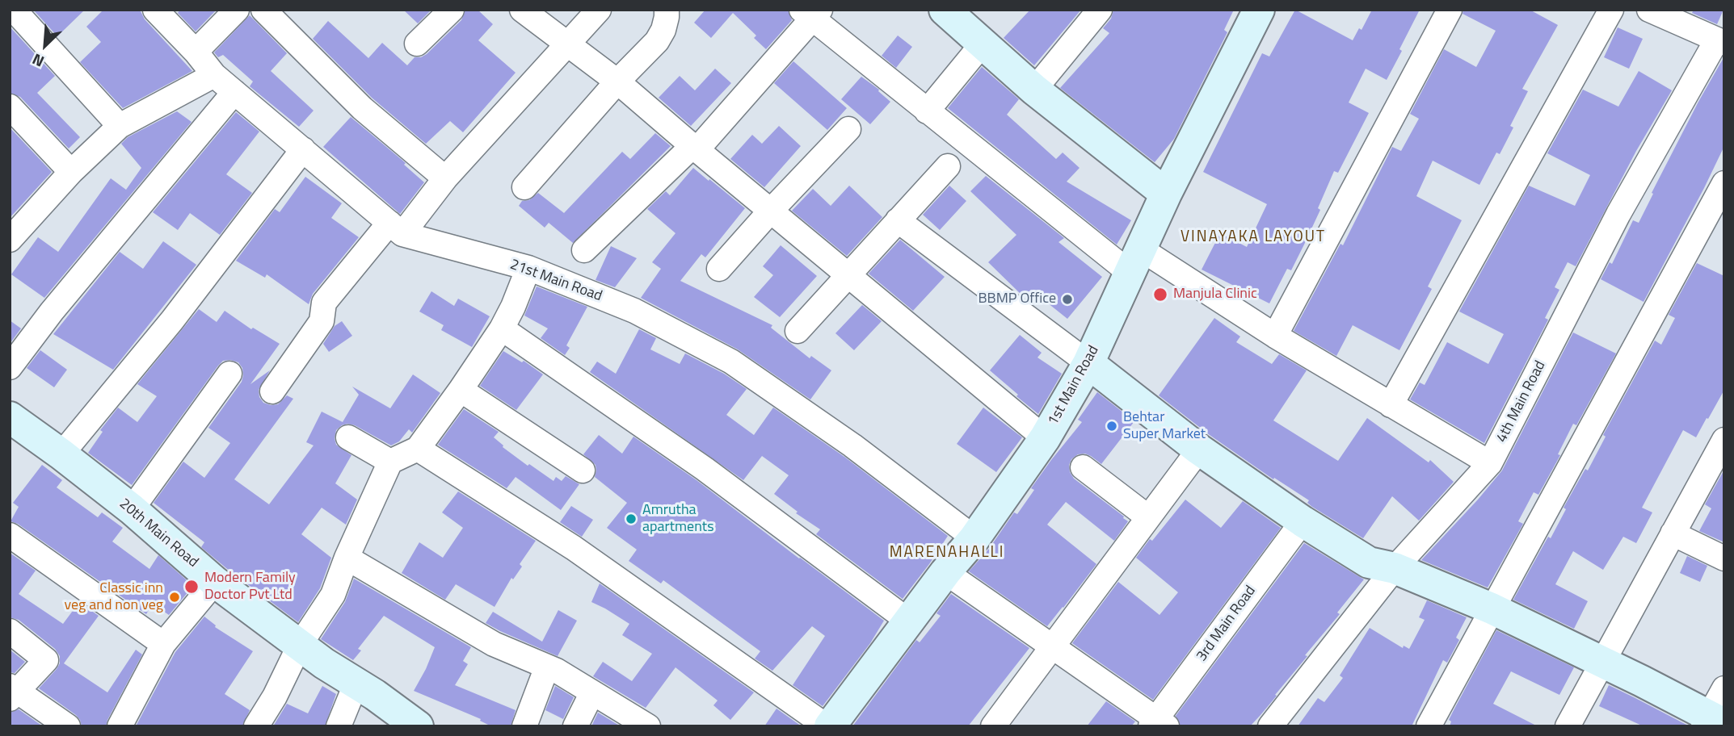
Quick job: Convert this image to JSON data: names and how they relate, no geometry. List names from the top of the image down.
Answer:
{
  "streets": {
    "street": [
      "21st Main Road",
      "1st Main Road",
      "4th Main Road",
      "20th Main Road",
      "3rd Main Road"
    ]
  },
  "crossings": [
    ["21st Main Road", "1st Main Road"]
  ],
  "districts": ["VINAYAKA LAYOUT", "MARENAHALLI"],
  "places": [
    "Manjula Clinic",
    "BBMP Office",
    "Behtar Super Market",
    "Amrutha apartments",
    "Modern Family Doctor Pvt Ltd",
    "Classic inn veg and non veg"
  ],
  "north": "bottom left"
}
